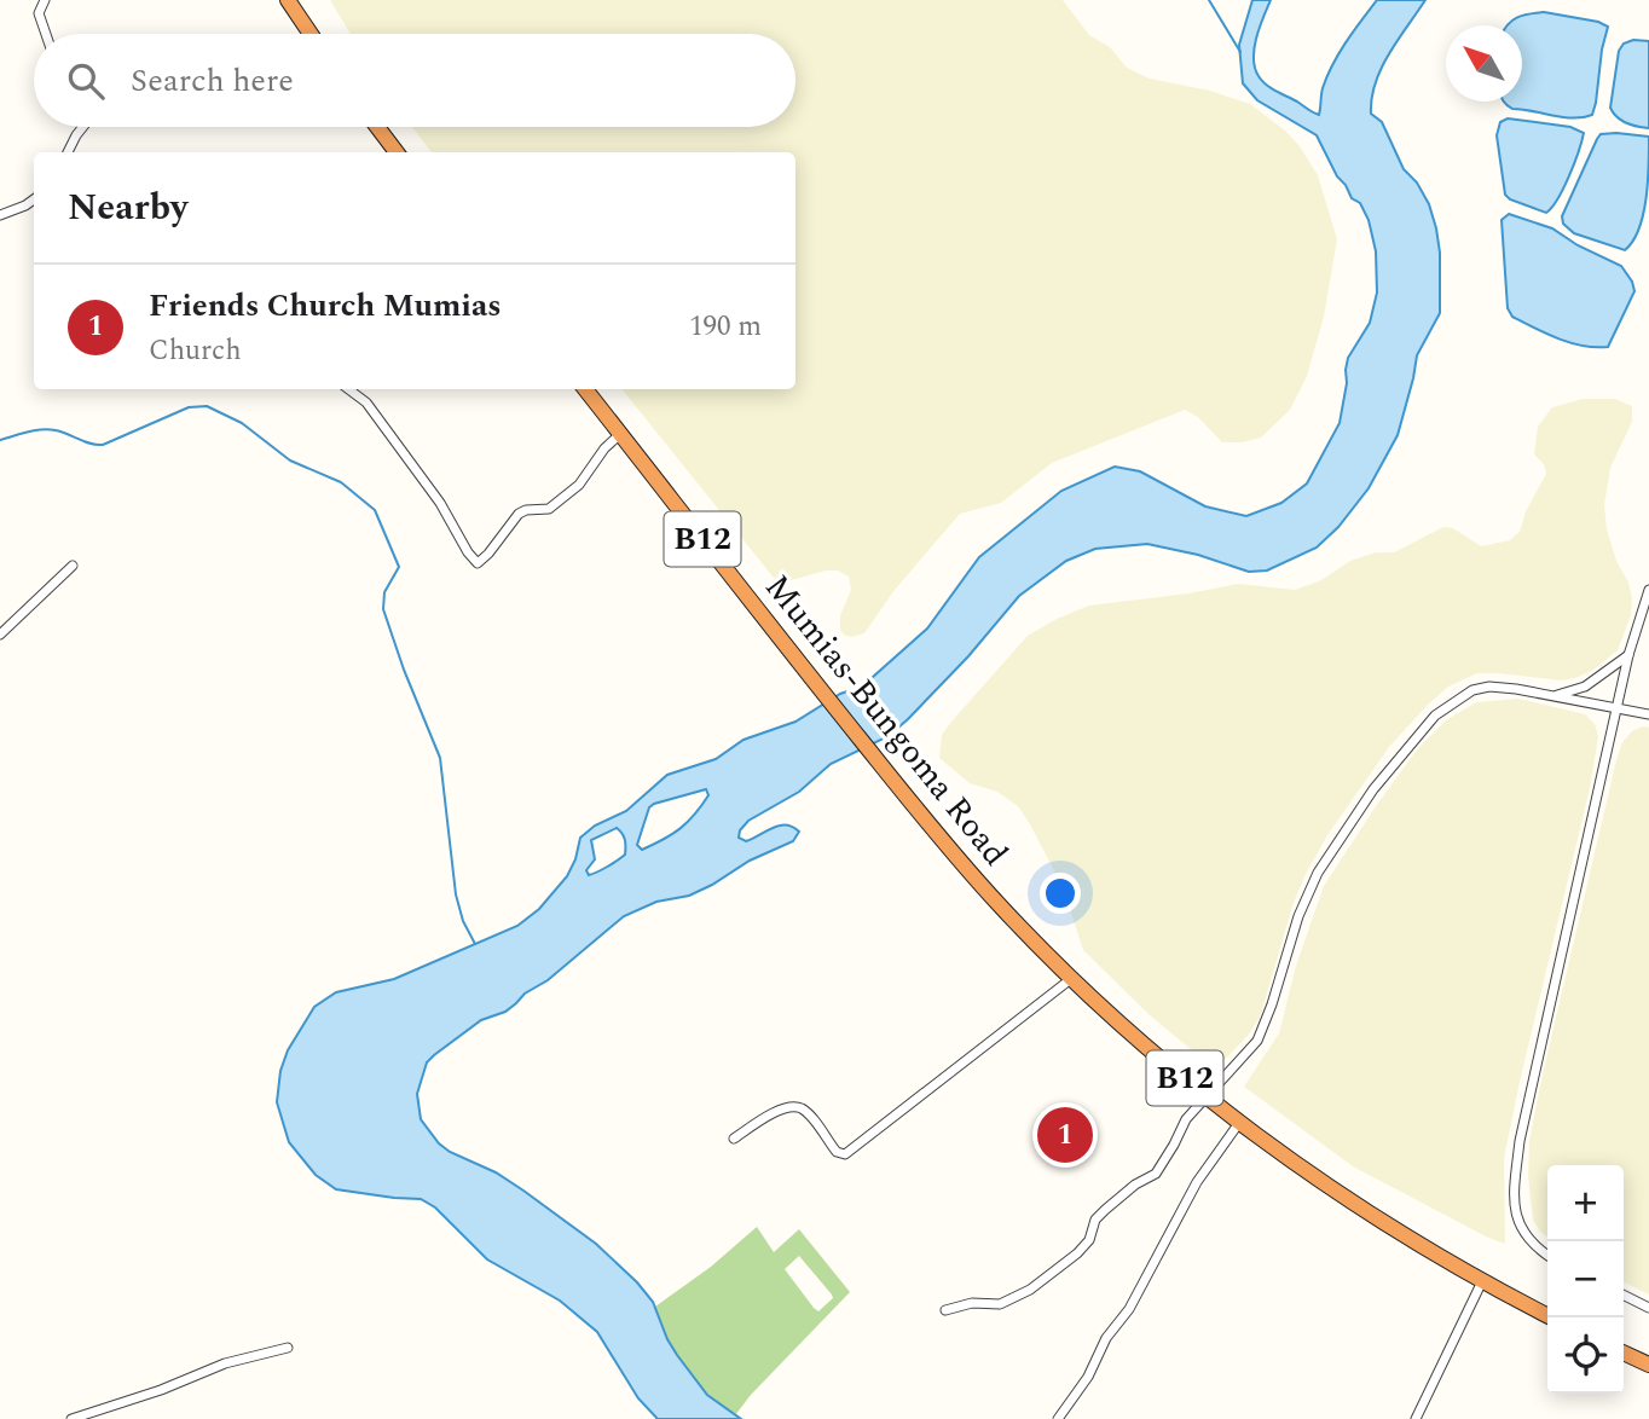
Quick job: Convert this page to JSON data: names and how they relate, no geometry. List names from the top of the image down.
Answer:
{
  "streets": {
    "highway": ["B12", "Mumias-Bungoma Road"]
  },
  "north": "top left",
  "page": {
    "search": "Search here",
    "heading": "Nearby",
    "list": [
      {
        "mark": "1",
        "name": "Friends Church Mumias",
        "note": "Church",
        "value": "190 m"
      }
    ],
    "pins": "1",
    "map_buttons": ["+", "−"]
  }
}
